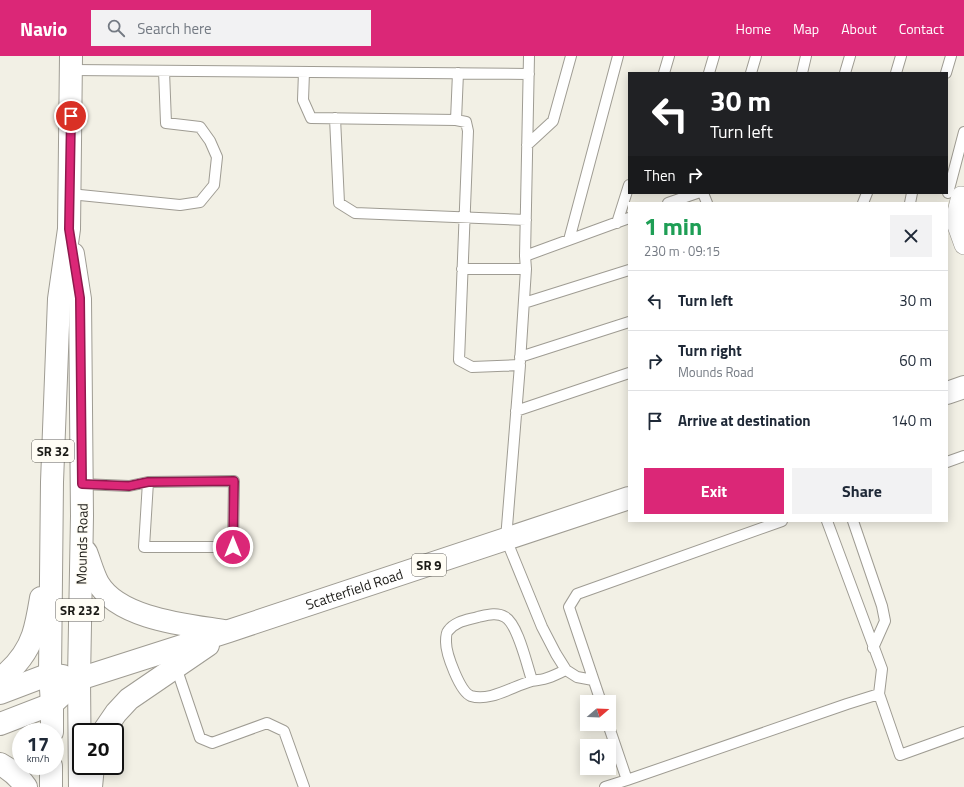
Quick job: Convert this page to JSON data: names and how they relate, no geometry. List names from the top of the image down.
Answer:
{
  "streets": {
    "main road": [
      "SR 32",
      "Mounds Road",
      "SR 9",
      "Scatterfield Road",
      "SR 232"
    ]
  },
  "crossings": [
    ["SR 32", "Mounds Road"],
    ["SR 32", "Scatterfield Road"],
    ["Mounds Road", "Scatterfield Road"]
  ],
  "north": "right",
  "page": {
    "header": "Navio",
    "search": "Search here",
    "nav": [
      "Home",
      "Map",
      "About",
      "Contact"
    ],
    "turn": ["30 m", "Turn left"],
    "then": "Then",
    "heading": ["1 min", "230 m · 09:15"],
    "list": [
      {
        "name": "Turn left",
        "value": "30 m"
      },
      {
        "name": "Turn right",
        "note": "Mounds Road",
        "value": "60 m"
      },
      {
        "name": "Arrive at destination",
        "value": "140 m"
      }
    ],
    "buttons": ["Exit", "Share"],
    "speed": "17 km/h",
    "limit": "20"
  }
}
